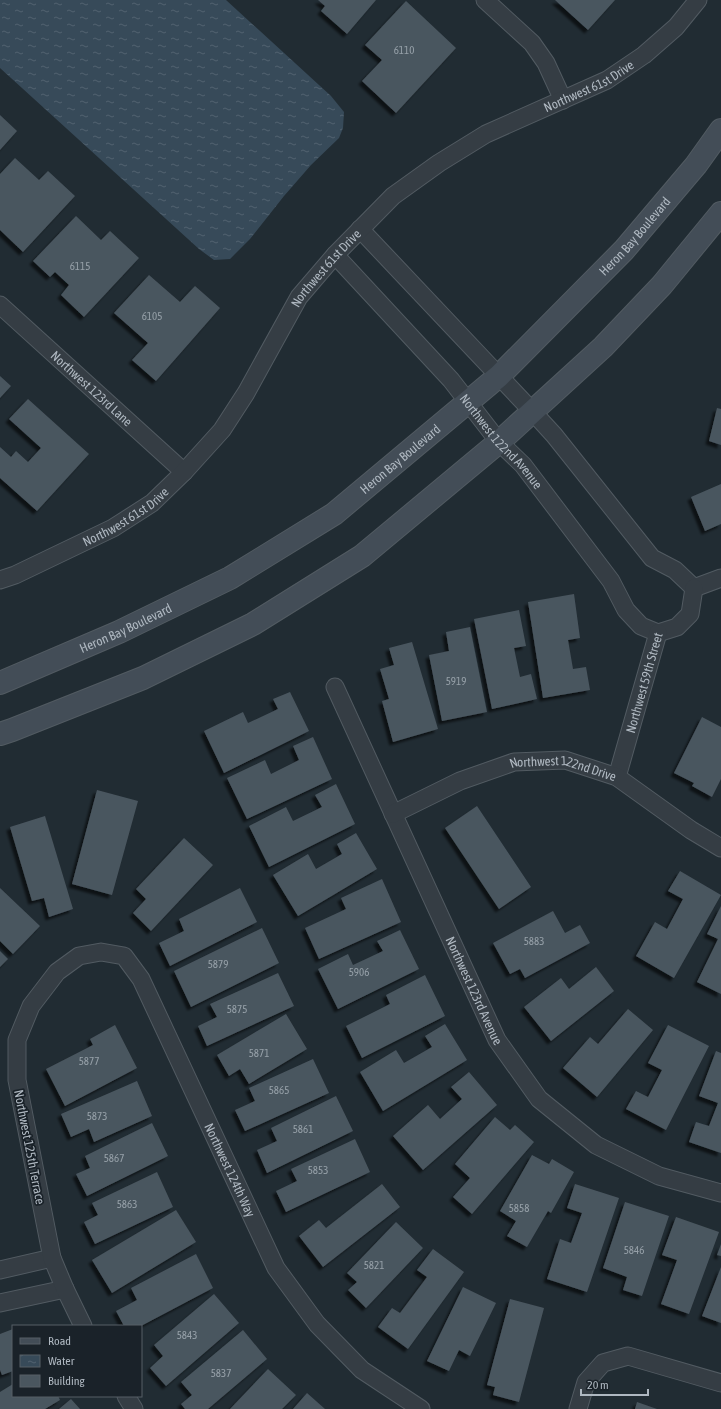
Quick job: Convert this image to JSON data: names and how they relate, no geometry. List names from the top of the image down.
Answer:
{
  "streets": {
    "street": [
      "Northwest 61st Drive",
      "Heron Bay Boulevard",
      "Northwest 123rd Lane",
      "Northwest 122nd Avenue",
      "Northwest 59th Street",
      "Northwest 122nd Drive",
      "Northwest 123rd Avenue",
      "Northwest 125th Terrace",
      "Northwest 124th Way"
    ]
  },
  "crossings": [
    ["Northwest 61st Drive", "Northwest 123rd Lane"],
    ["Northwest 61st Drive", "Northwest 122nd Avenue"],
    ["Heron Bay Boulevard", "Northwest 122nd Avenue"],
    ["Northwest 122nd Avenue", "Northwest 59th Street"],
    ["Northwest 59th Street", "Northwest 122nd Drive"],
    ["Northwest 122nd Drive", "Northwest 123rd Avenue"],
    ["Northwest 125th Terrace", "Northwest 124th Way"]
  ],
  "house_numbers": [
    "6110",
    "6115",
    "6105",
    "5919",
    "5883",
    "5879",
    "5906",
    "5875",
    "5871",
    "5877",
    "5865",
    "5873",
    "5861",
    "5867",
    "5853",
    "5863",
    "5858",
    "5846",
    "5821",
    "5843",
    "5837"
  ],
  "legend": ["Road", "Water", "Building"],
  "scale_bar": "20 m"
}
